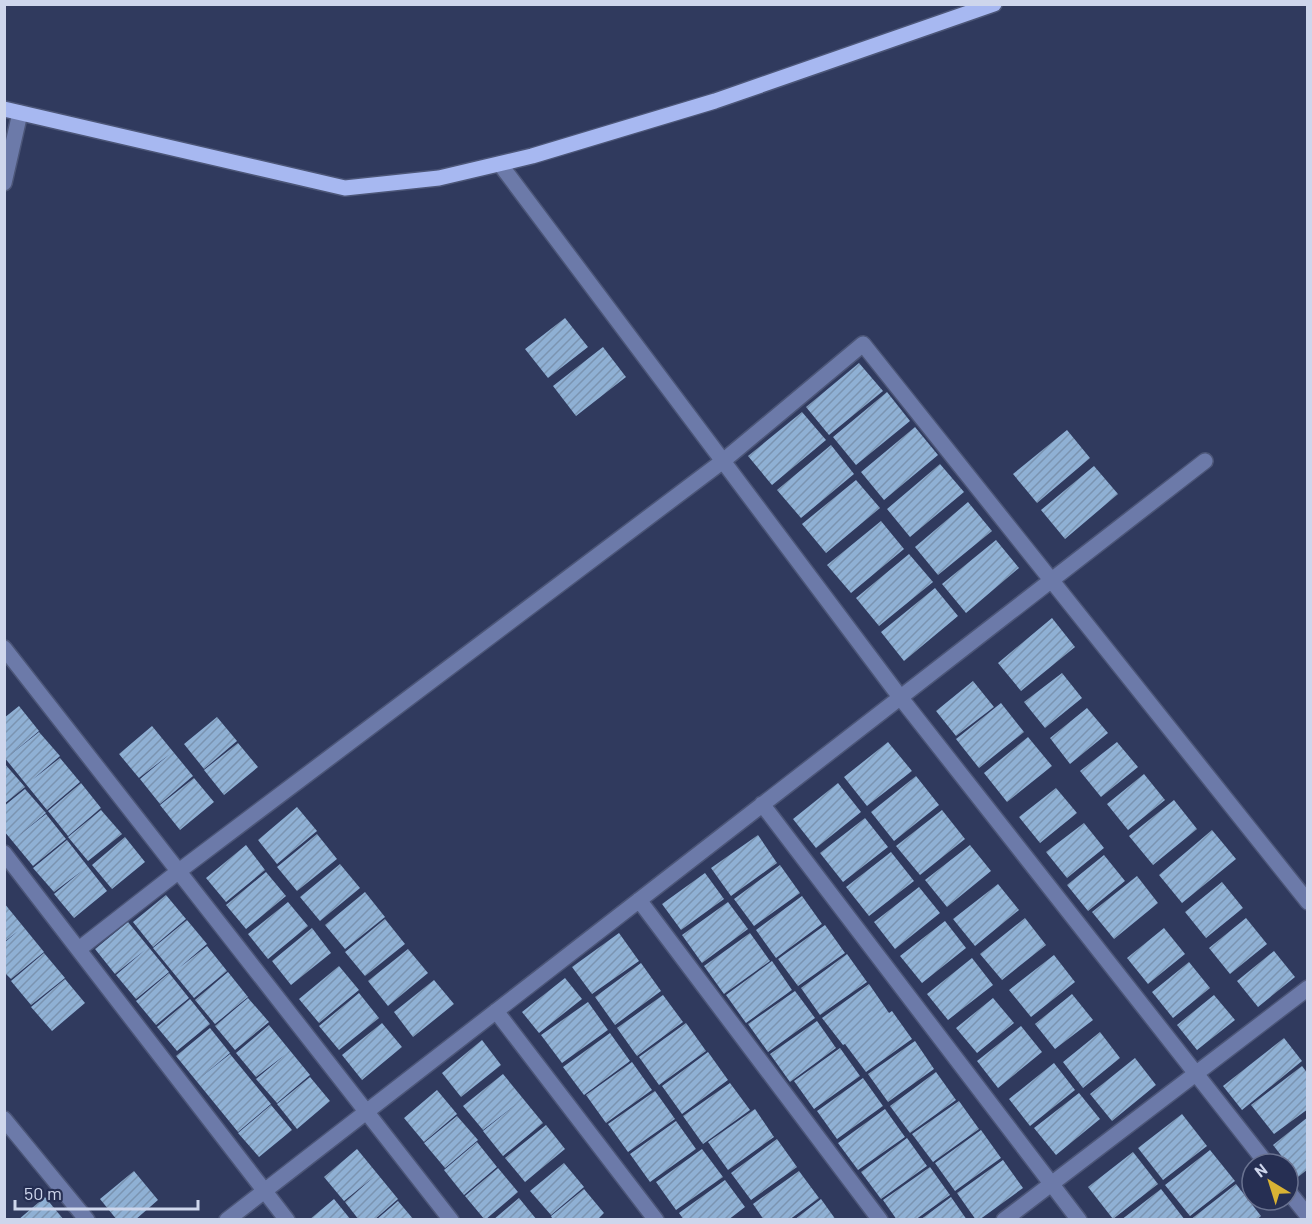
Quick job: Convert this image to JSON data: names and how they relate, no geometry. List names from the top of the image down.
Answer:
{
  "scale_bar": "50 m",
  "north": "top left"
}
